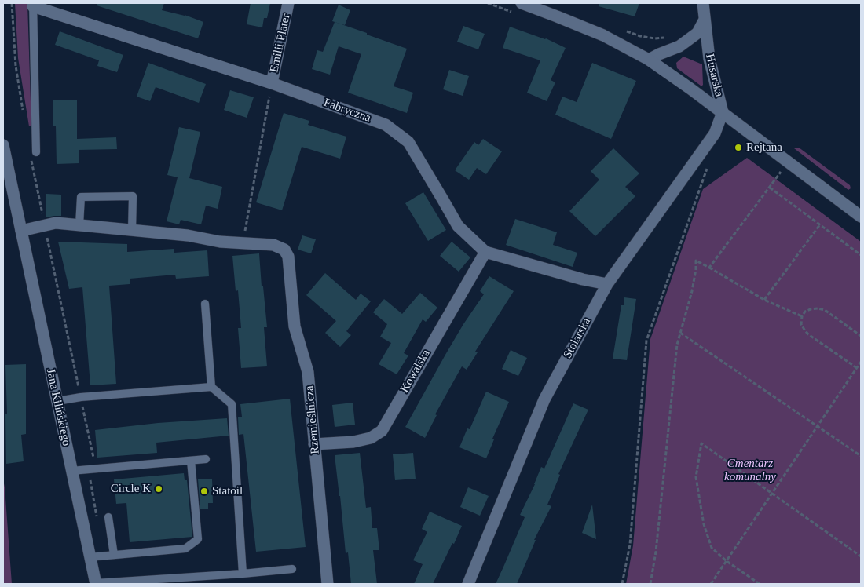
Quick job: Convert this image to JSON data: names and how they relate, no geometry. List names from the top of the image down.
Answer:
{
  "streets": {
    "street": [
      "Emilii Plater",
      "Husarska",
      "Fabryczna",
      "Stolarska",
      "Kowalska",
      "Jana Kilińskiego",
      "Rzemieślnicza"
    ]
  },
  "crossings": [
    ["Emilii Plater", "Fabryczna"],
    ["Husarska", "Stolarska"],
    ["Fabryczna", "Stolarska"],
    ["Fabryczna", "Kowalska"],
    ["Kowalska", "Rzemieślnicza"]
  ],
  "parks": ["Cmentarz komunalny"],
  "places": ["Rejtana", "Circle K", "Statoil"]
}
